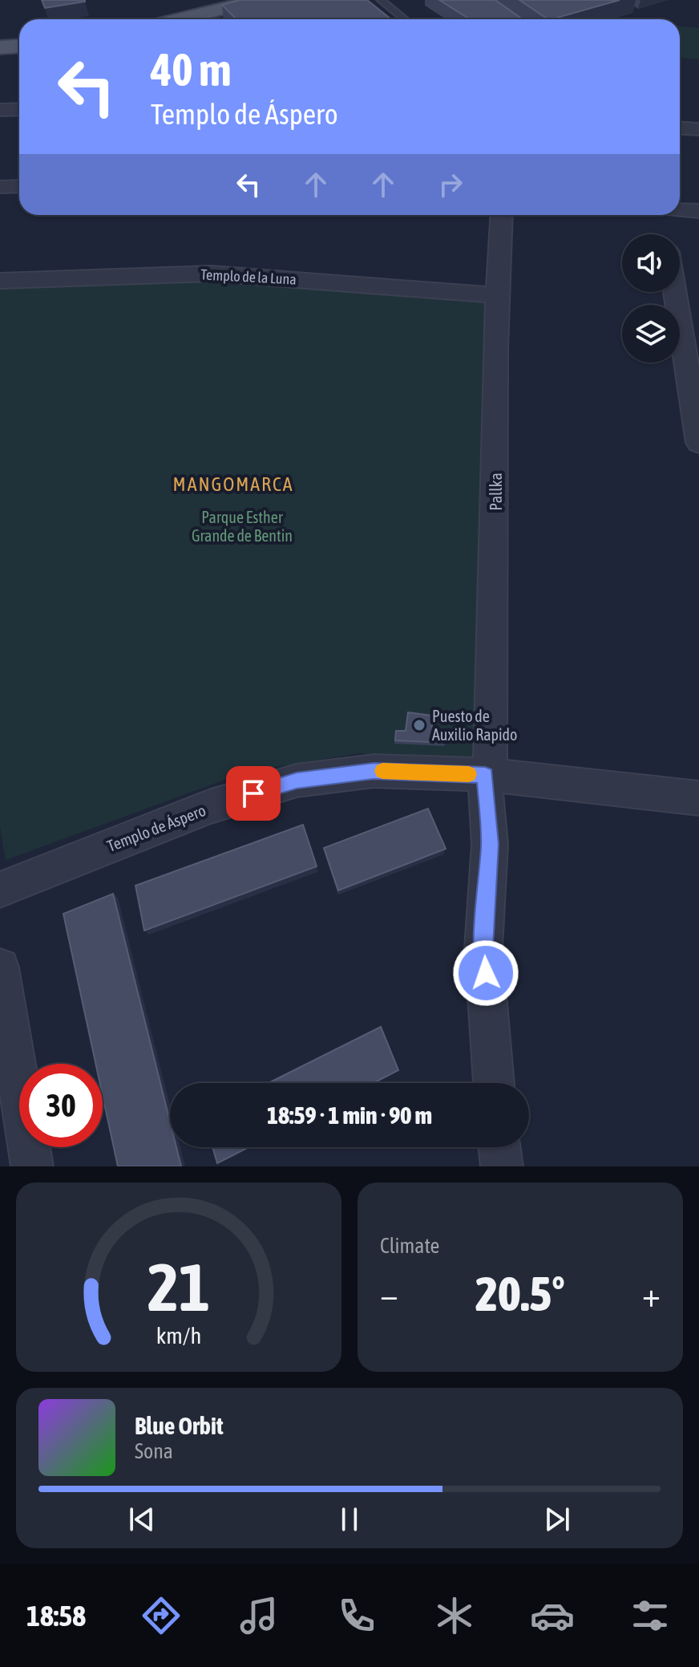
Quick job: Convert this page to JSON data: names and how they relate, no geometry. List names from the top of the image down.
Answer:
{
  "streets": {
    "street": ["Templo de la Luna", "Pallka", "Templo de Áspero"]
  },
  "crossings": [
    ["Templo de la Luna", "Pallka"],
    ["Pallka", "Templo de Áspero"]
  ],
  "districts": ["MANGOMARCA"],
  "parks": ["Parque Esther Grande de Bentin"],
  "places": ["Puesto de Auxilio Rapido"],
  "page": {
    "turn": ["40 m", "Templo de Áspero"],
    "limit": "30",
    "trip": "18:59 · 1 min · 90 m",
    "tile": "Climate",
    "heat": ["−", "20.5°", "+"],
    "song": ["Blue Orbit", "Sona"],
    "tabs": "18:58",
    "gauge": ["21", "km/h"]
  }
}
